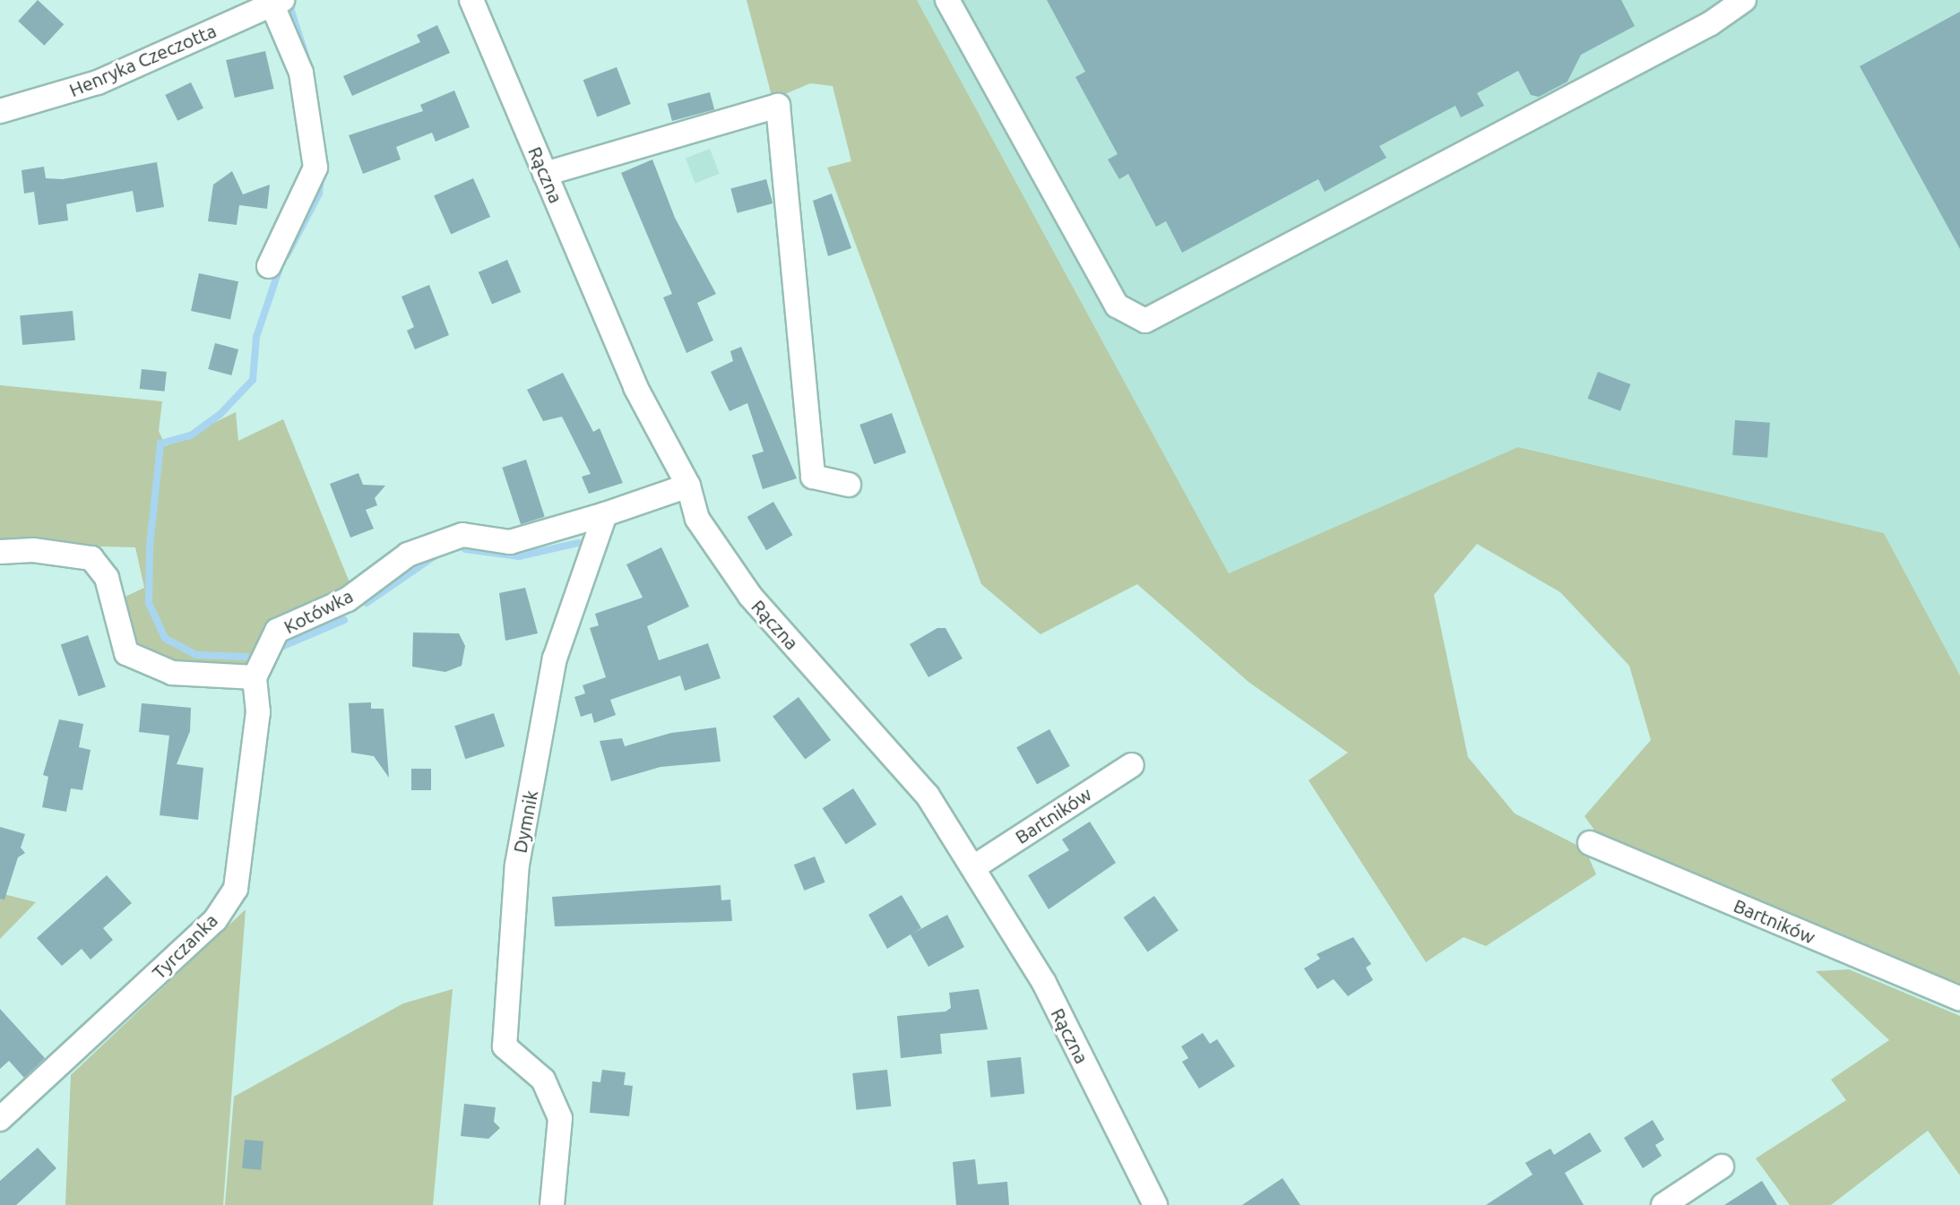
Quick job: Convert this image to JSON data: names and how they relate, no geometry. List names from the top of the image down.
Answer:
{
  "streets": {
    "street": [
      "Henryka Czeczotta",
      "Rączna",
      "Kotówka",
      "Bartników",
      "Dymnik",
      "Tyrczanka"
    ]
  },
  "crossings": [
    ["Rączna", "Bartników"],
    ["Kotówka", "Dymnik"],
    ["Kotówka", "Tyrczanka"]
  ]
}
